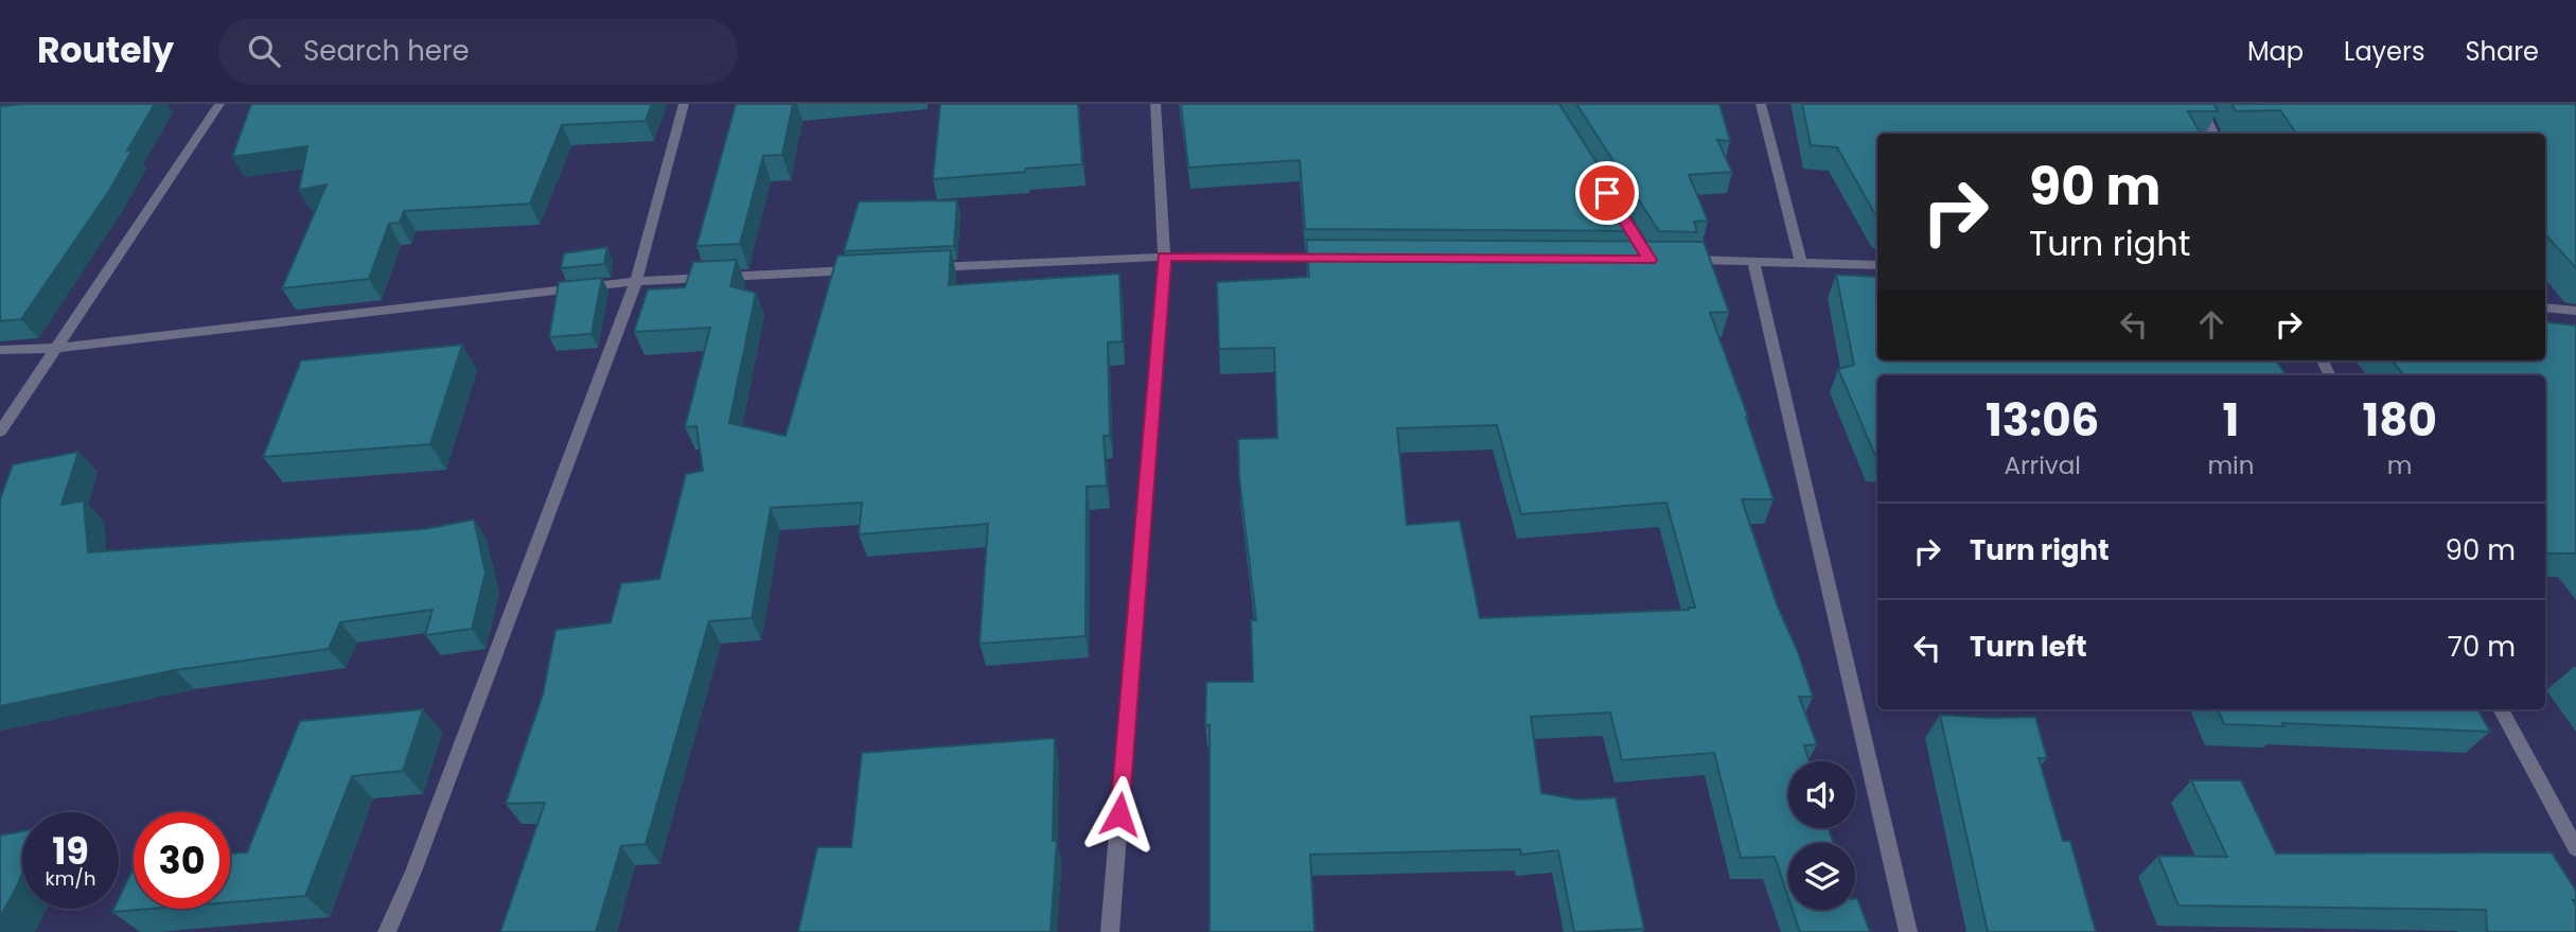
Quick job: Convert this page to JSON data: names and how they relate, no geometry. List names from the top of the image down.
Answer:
{
  "page": {
    "header": "Routely",
    "search": "Search here",
    "nav": ["Map", "Layers", "Share"],
    "turn": ["90 m", "Turn right"],
    "eta": [
      "13:06",
      "Arrival",
      "1",
      "min",
      "180",
      "m"
    ],
    "list": [
      {
        "name": "Turn right",
        "value": "90 m"
      },
      {
        "name": "Turn left",
        "value": "70 m"
      }
    ],
    "speed": "19 km/h",
    "limit": "30"
  }
}
